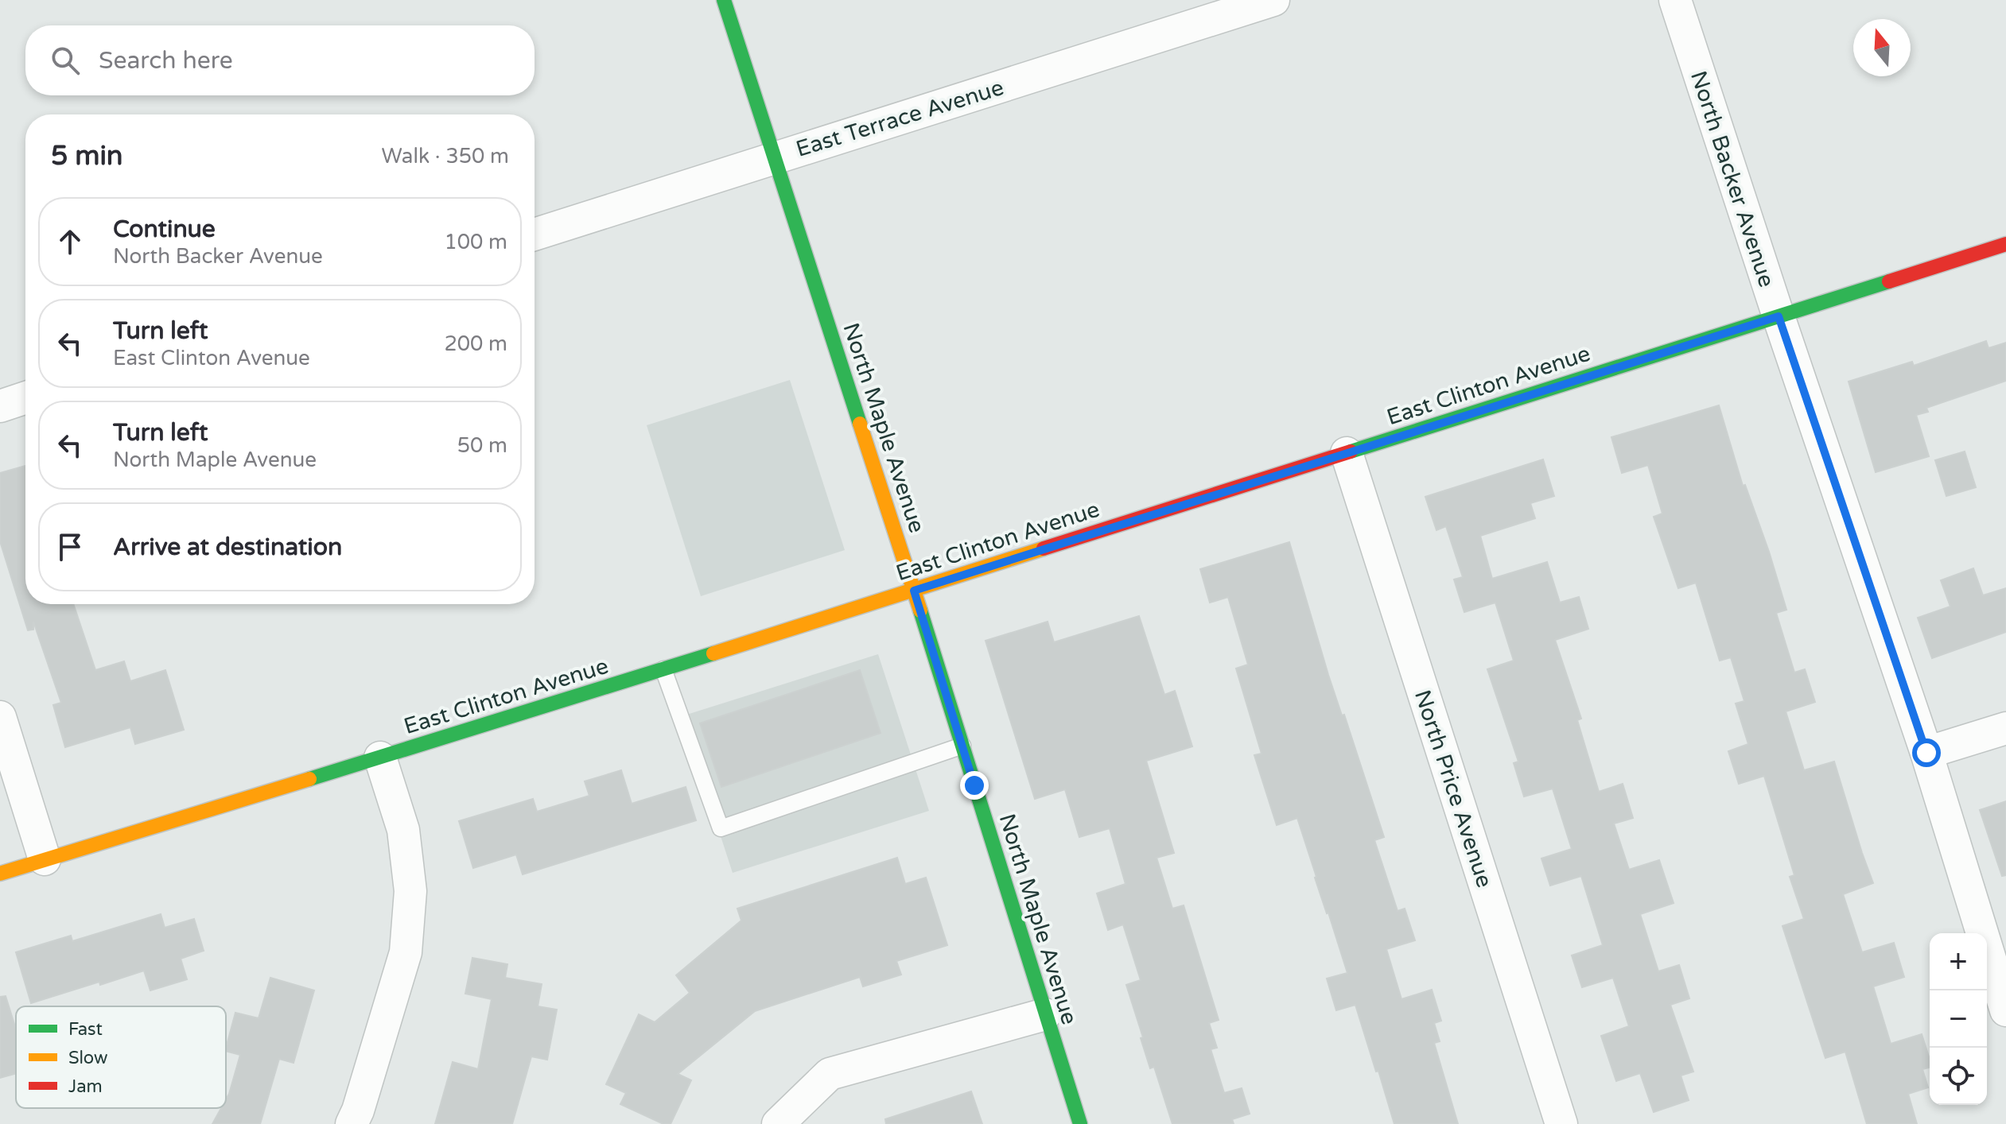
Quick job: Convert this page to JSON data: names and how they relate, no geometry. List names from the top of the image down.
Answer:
{
  "streets": {
    "main road": ["East Clinton Avenue", "North Maple Avenue"],
    "street": ["East Terrace Avenue", "North Backer Avenue", "North Price Avenue"]
  },
  "crossings": [
    ["East Terrace Avenue", "North Maple Avenue"],
    ["North Backer Avenue", "East Clinton Avenue"],
    ["East Clinton Avenue", "North Maple Avenue"],
    ["East Clinton Avenue", "North Price Avenue"]
  ],
  "legend": ["Fast", "Slow", "Jam"],
  "north": "top",
  "page": {
    "search": "Search here",
    "heading": ["5 min", "Walk · 350 m"],
    "list": [
      ["Continue", "North Backer Avenue", "100 m"],
      ["Turn left", "East Clinton Avenue", "200 m"],
      ["Turn left", "North Maple Avenue", "50 m"],
      "Arrive at destination"
    ],
    "map_buttons": ["+", "−"]
  }
}
